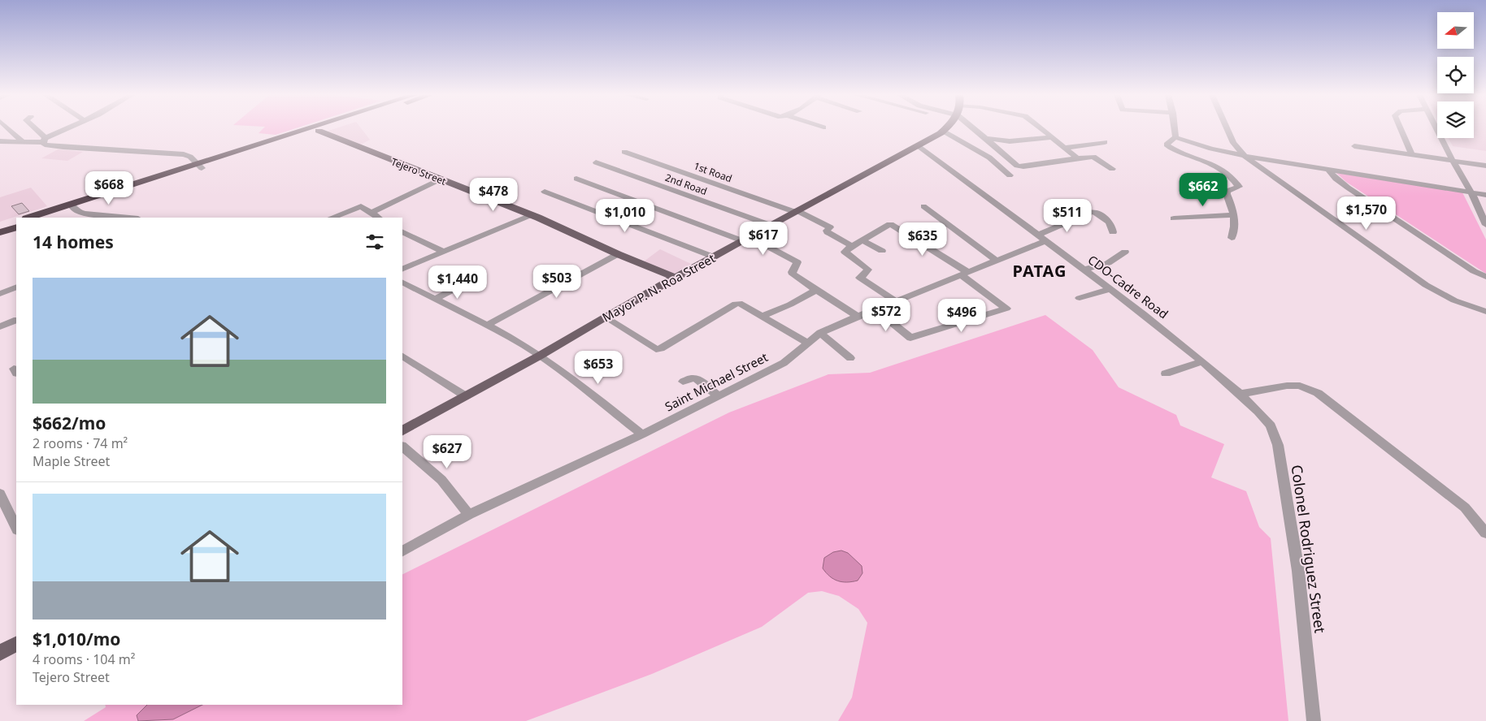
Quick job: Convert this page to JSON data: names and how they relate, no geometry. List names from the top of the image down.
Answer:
{
  "streets": {
    "main road": ["Tejero Street", "Mayor P. N. Roa Street"],
    "street": [
      "1st Road",
      "2nd Road",
      "CDO-Cadre Road",
      "Saint Michael Street",
      "Colonel Rodriguez Street"
    ]
  },
  "crossings": [
    ["Tejero Street", "Mayor P. N. Roa Street"],
    ["1st Road", "Mayor P. N. Roa Street"],
    ["2nd Road", "Mayor P. N. Roa Street"],
    ["CDO-Cadre Road", "Mayor P. N. Roa Street"],
    ["CDO-Cadre Road", "Saint Michael Street"],
    ["CDO-Cadre Road", "Colonel Rodriguez Street"]
  ],
  "districts": ["PATAG"],
  "north": "left",
  "page": {
    "price": [
      "$668",
      "$662",
      "$478",
      "$1,570",
      "$1,010",
      "$511",
      "$617",
      "$635",
      "$503",
      "$1,440",
      "$572",
      "$496",
      "$653",
      "$627"
    ],
    "heading": "14 homes",
    "list": [
      {
        "name": "$662/mo",
        "note": "2 rooms · 74 m² · Maple Street"
      },
      {
        "name": "$1,010/mo",
        "note": "4 rooms · 104 m² · Tejero Street"
      }
    ]
  }
}
